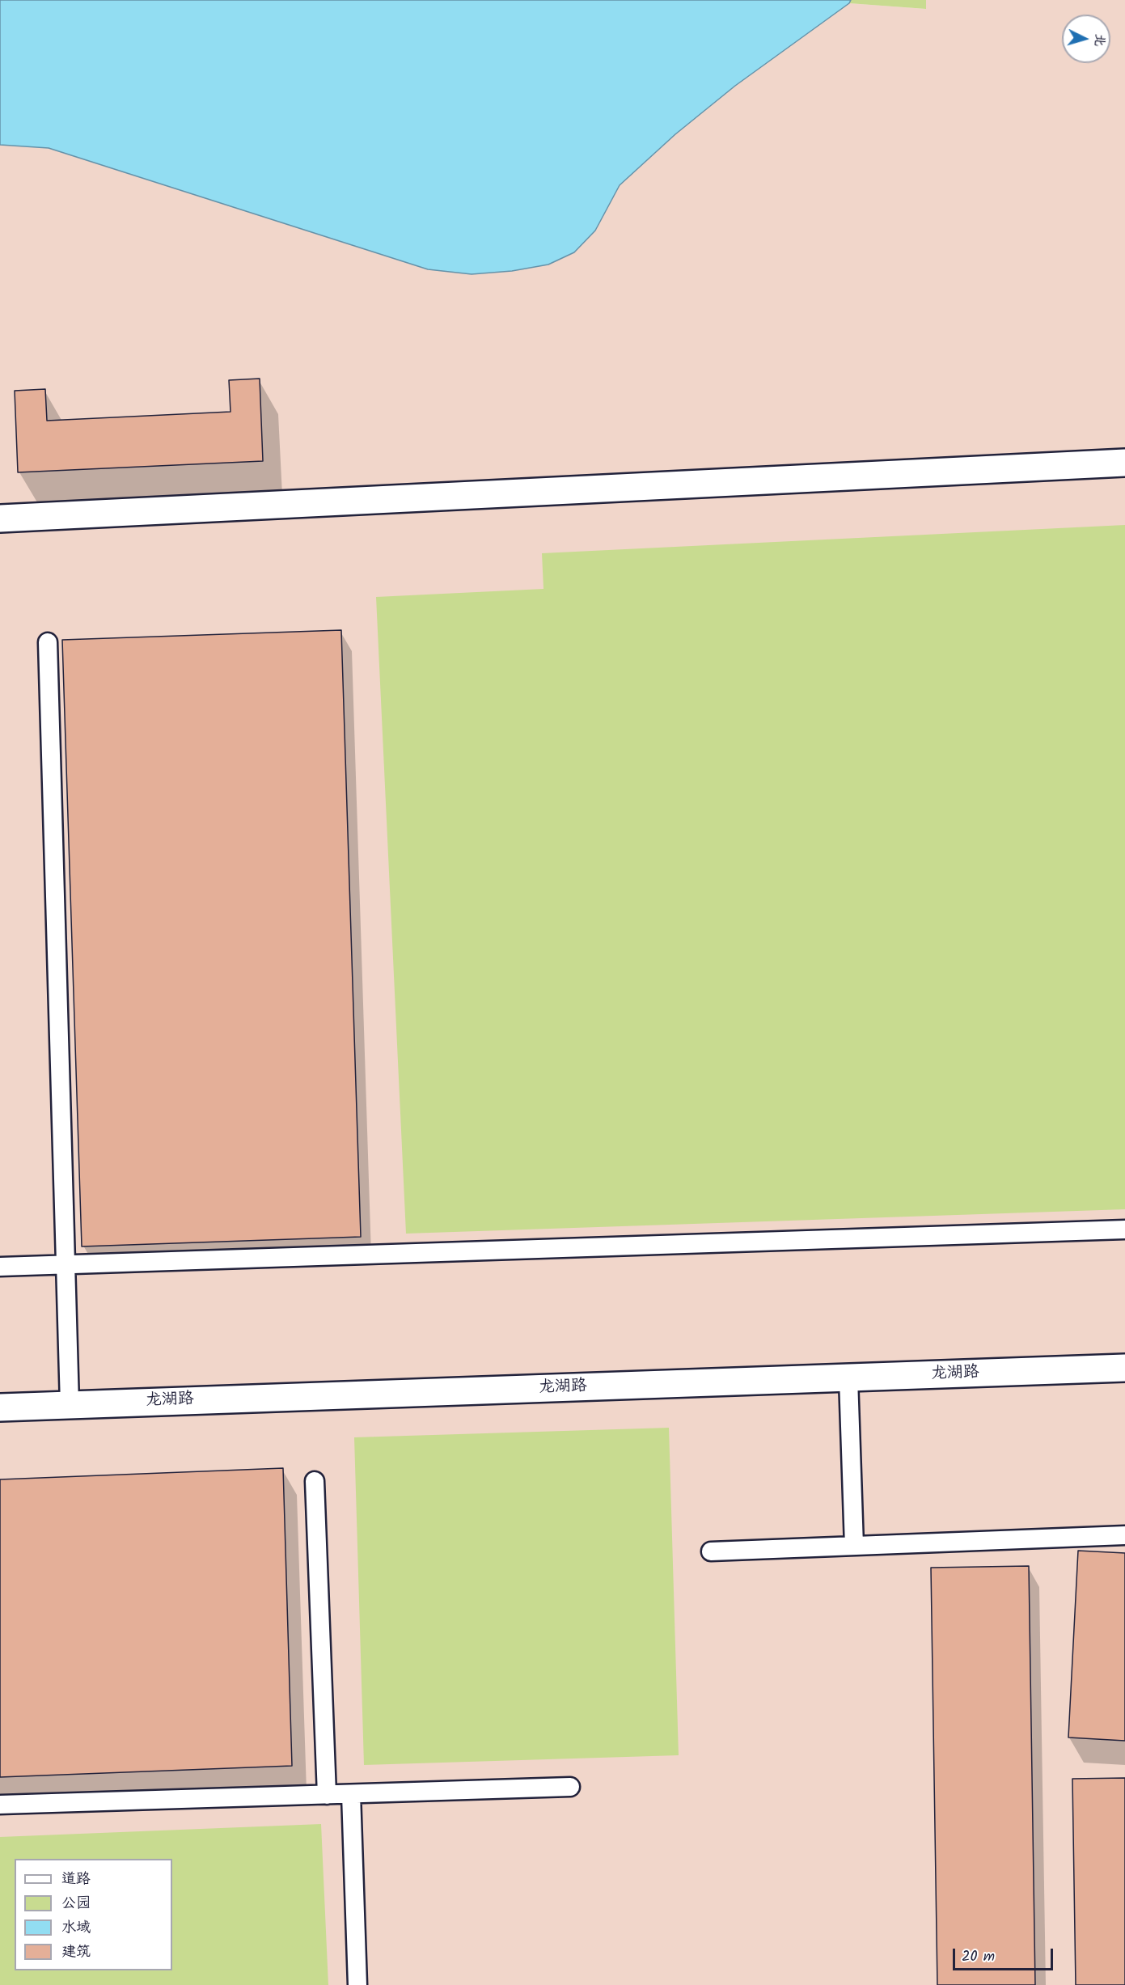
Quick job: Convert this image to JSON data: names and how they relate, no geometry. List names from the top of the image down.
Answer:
{
  "streets": {
    "street": ["龙湖路"]
  },
  "legend": [
    "道路",
    "公园",
    "水域",
    "建筑"
  ],
  "scale_bar": "20 m",
  "north": "right"
}
